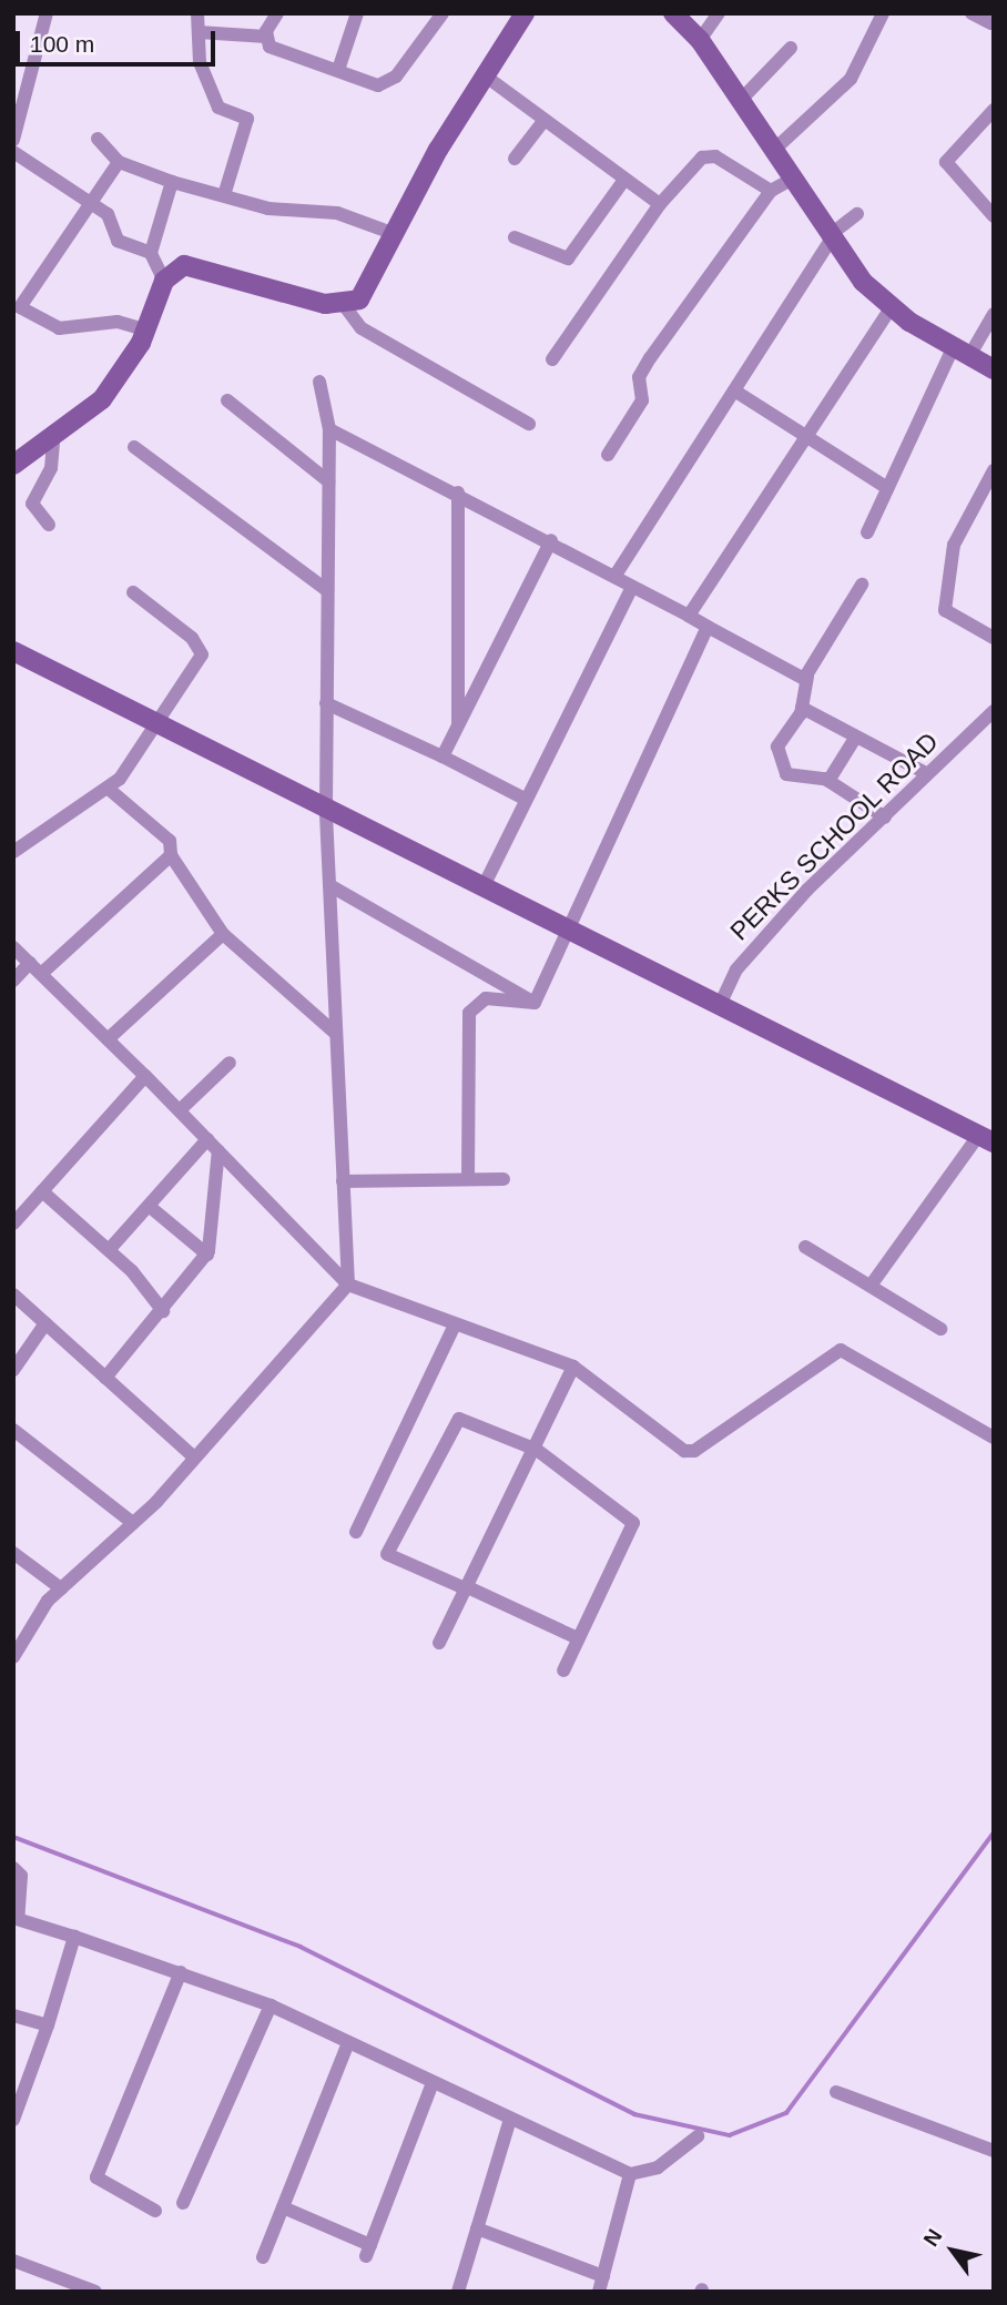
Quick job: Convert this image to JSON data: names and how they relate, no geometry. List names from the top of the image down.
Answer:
{
  "streets": {
    "street": ["PERKS SCHOOL ROAD"]
  },
  "scale_bar": "100 m",
  "north": "top left"
}
